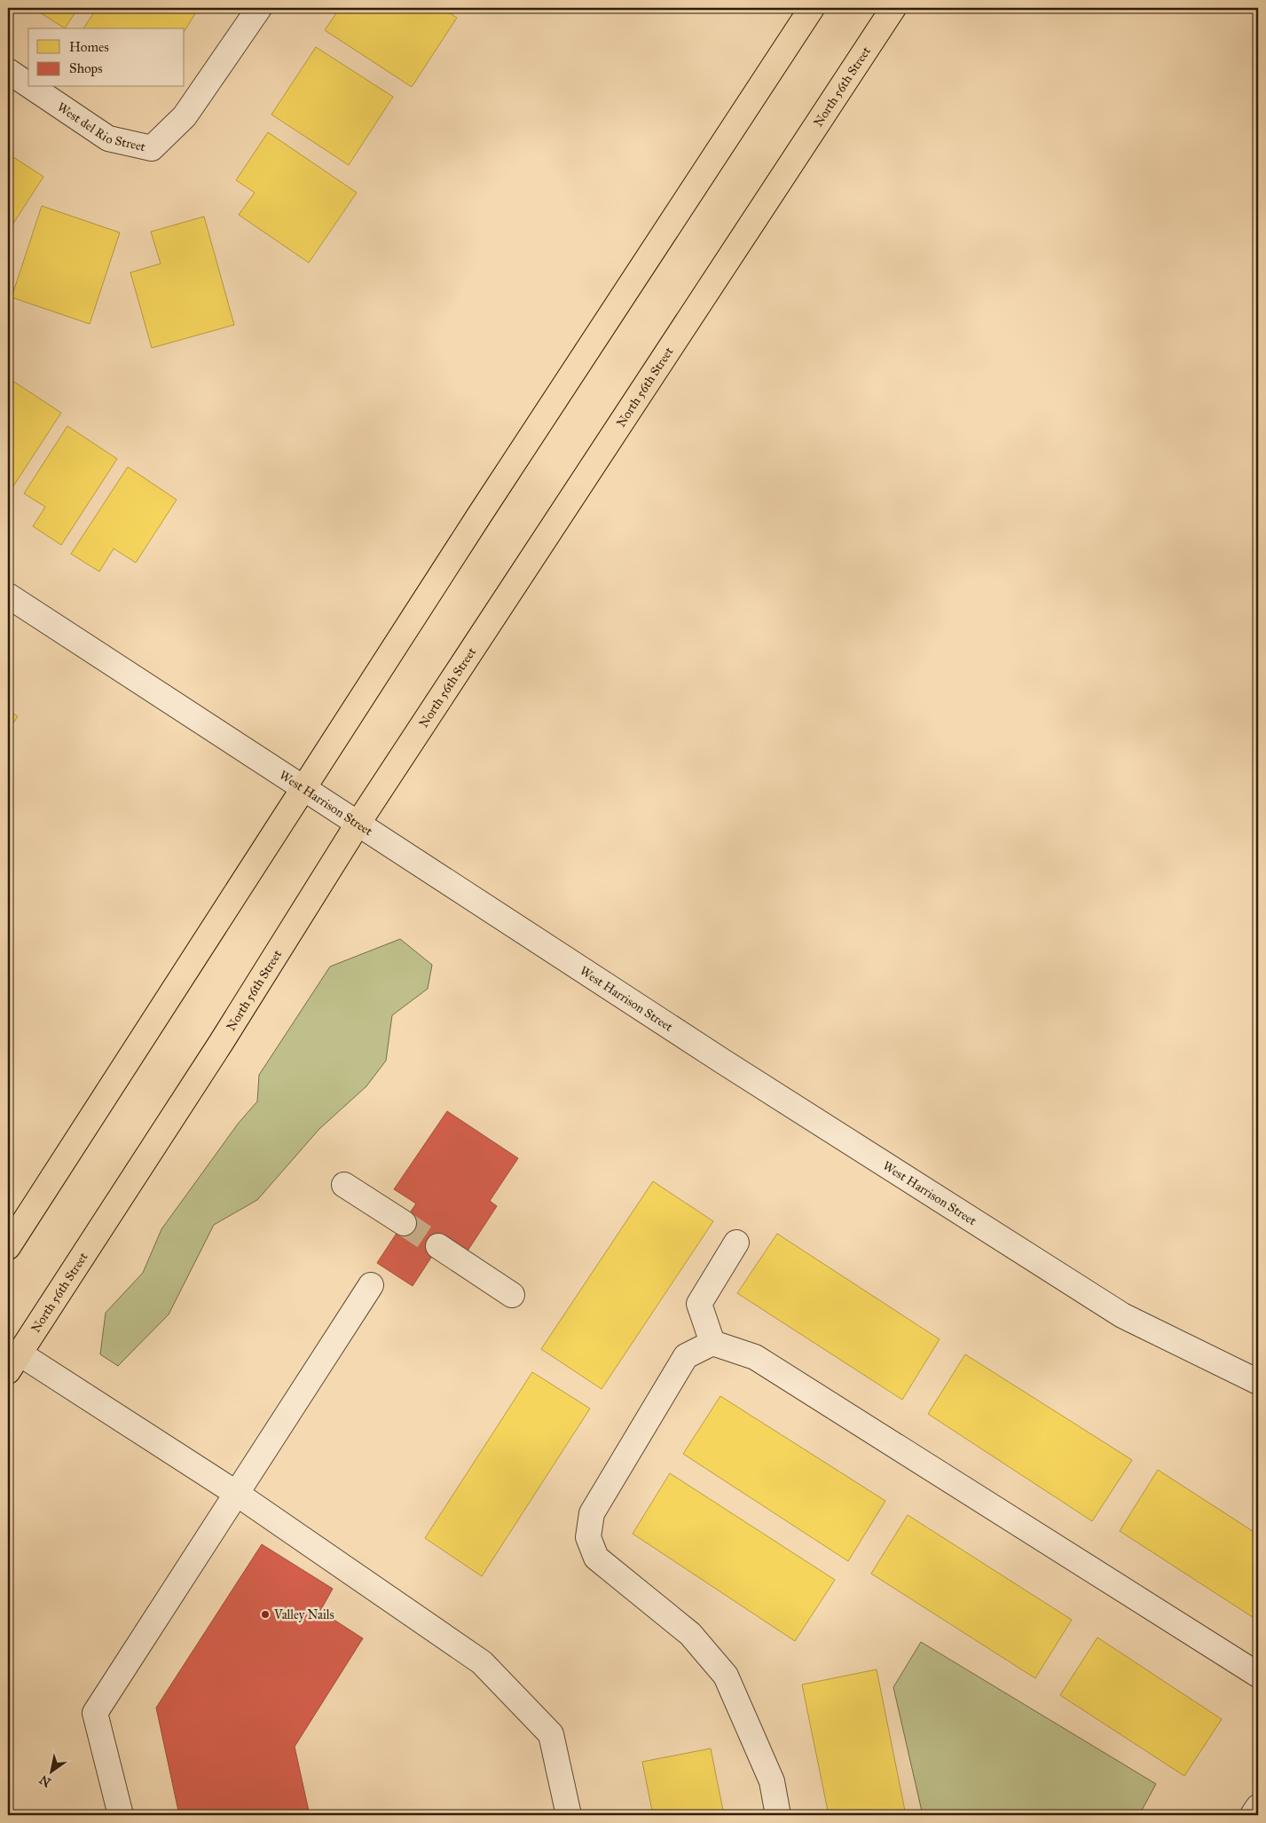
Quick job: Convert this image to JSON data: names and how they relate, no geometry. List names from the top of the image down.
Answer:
{
  "streets": {
    "main road": ["North 56th Street"],
    "street": ["West del Rio Street", "West Harrison Street"]
  },
  "crossings": [
    ["North 56th Street", "West Harrison Street"]
  ],
  "places": ["Valley Nails"],
  "legend": ["Homes", "Shops"],
  "north": "bottom left"
}
